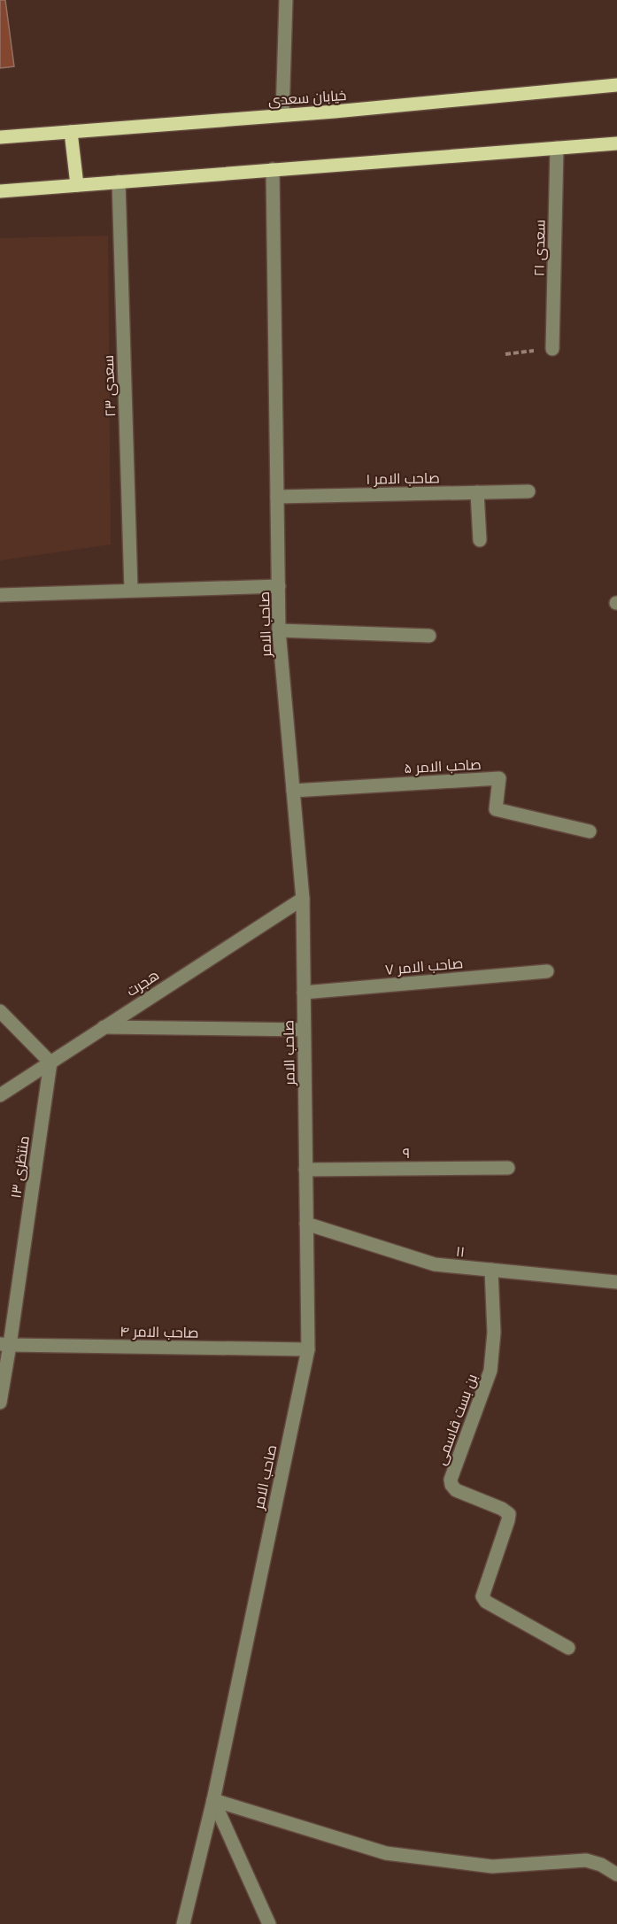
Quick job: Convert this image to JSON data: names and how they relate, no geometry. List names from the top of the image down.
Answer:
{
  "streets": {
    "main road": ["خیابان سعدی"],
    "street": [
      "سعدی ۲۱",
      "سعدی ۲۳",
      "صاحب الامر ۱",
      "صاحب الامر",
      "صاحب الامر ۵",
      "صاحب الامر ۷",
      "هجرت",
      "۹",
      "منتظری ۱۳",
      "۱۱",
      "صاحب الامر ۴",
      "بن بست قاسمی"
    ]
  },
  "crossings": [
    ["صاحب الامر ۱", "صاحب الامر"],
    ["صاحب الامر", "صاحب الامر ۵"],
    ["صاحب الامر", "صاحب الامر ۷"],
    ["صاحب الامر", "هجرت"],
    ["صاحب الامر", "۹"],
    ["صاحب الامر", "۱۱"],
    ["صاحب الامر", "صاحب الامر ۴"],
    ["هجرت", "منتظری ۱۳"],
    ["منتظری ۱۳", "صاحب الامر ۴"],
    ["۱۱", "بن بست قاسمی"]
  ]
}
